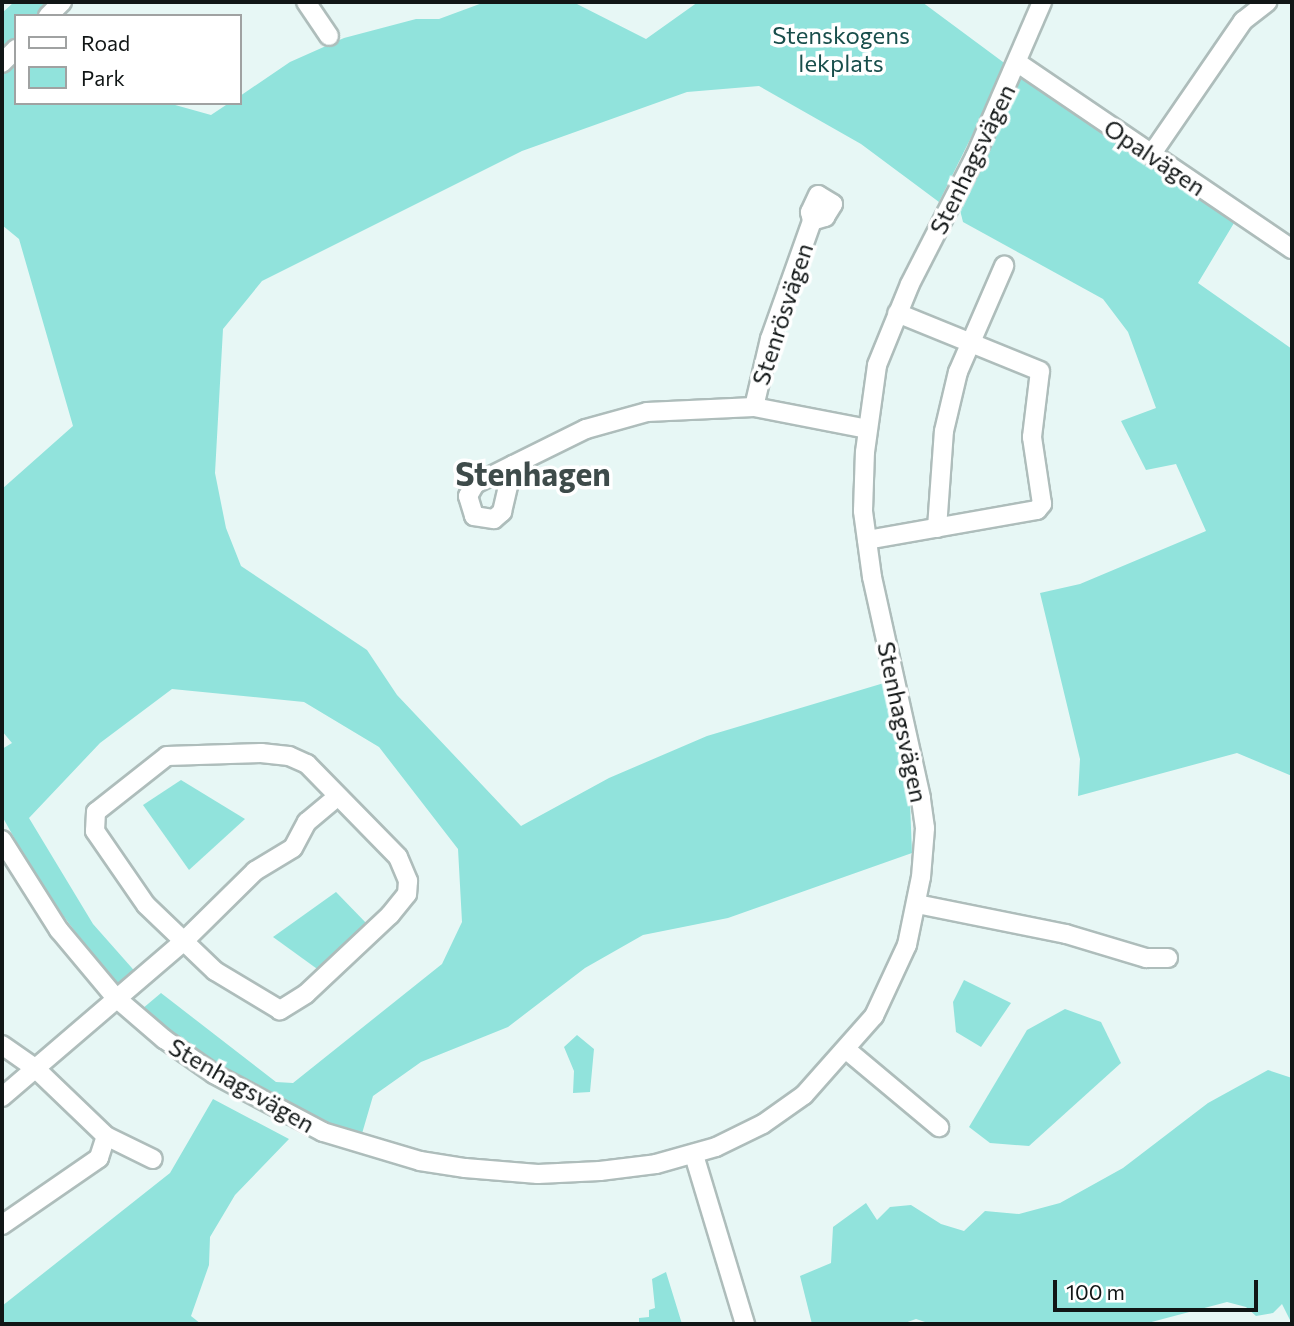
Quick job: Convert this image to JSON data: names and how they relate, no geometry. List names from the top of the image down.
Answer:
{
  "streets": {
    "street": ["Opalvägen", "Stenhagsvägen", "Stenrösvägen"]
  },
  "crossings": [
    ["Opalvägen", "Stenhagsvägen"],
    ["Stenhagsvägen", "Stenrösvägen"]
  ],
  "districts": ["Stenhagen"],
  "parks": ["Stenskogens lekplats"],
  "legend": ["Road", "Park"],
  "scale_bar": "100 m"
}
